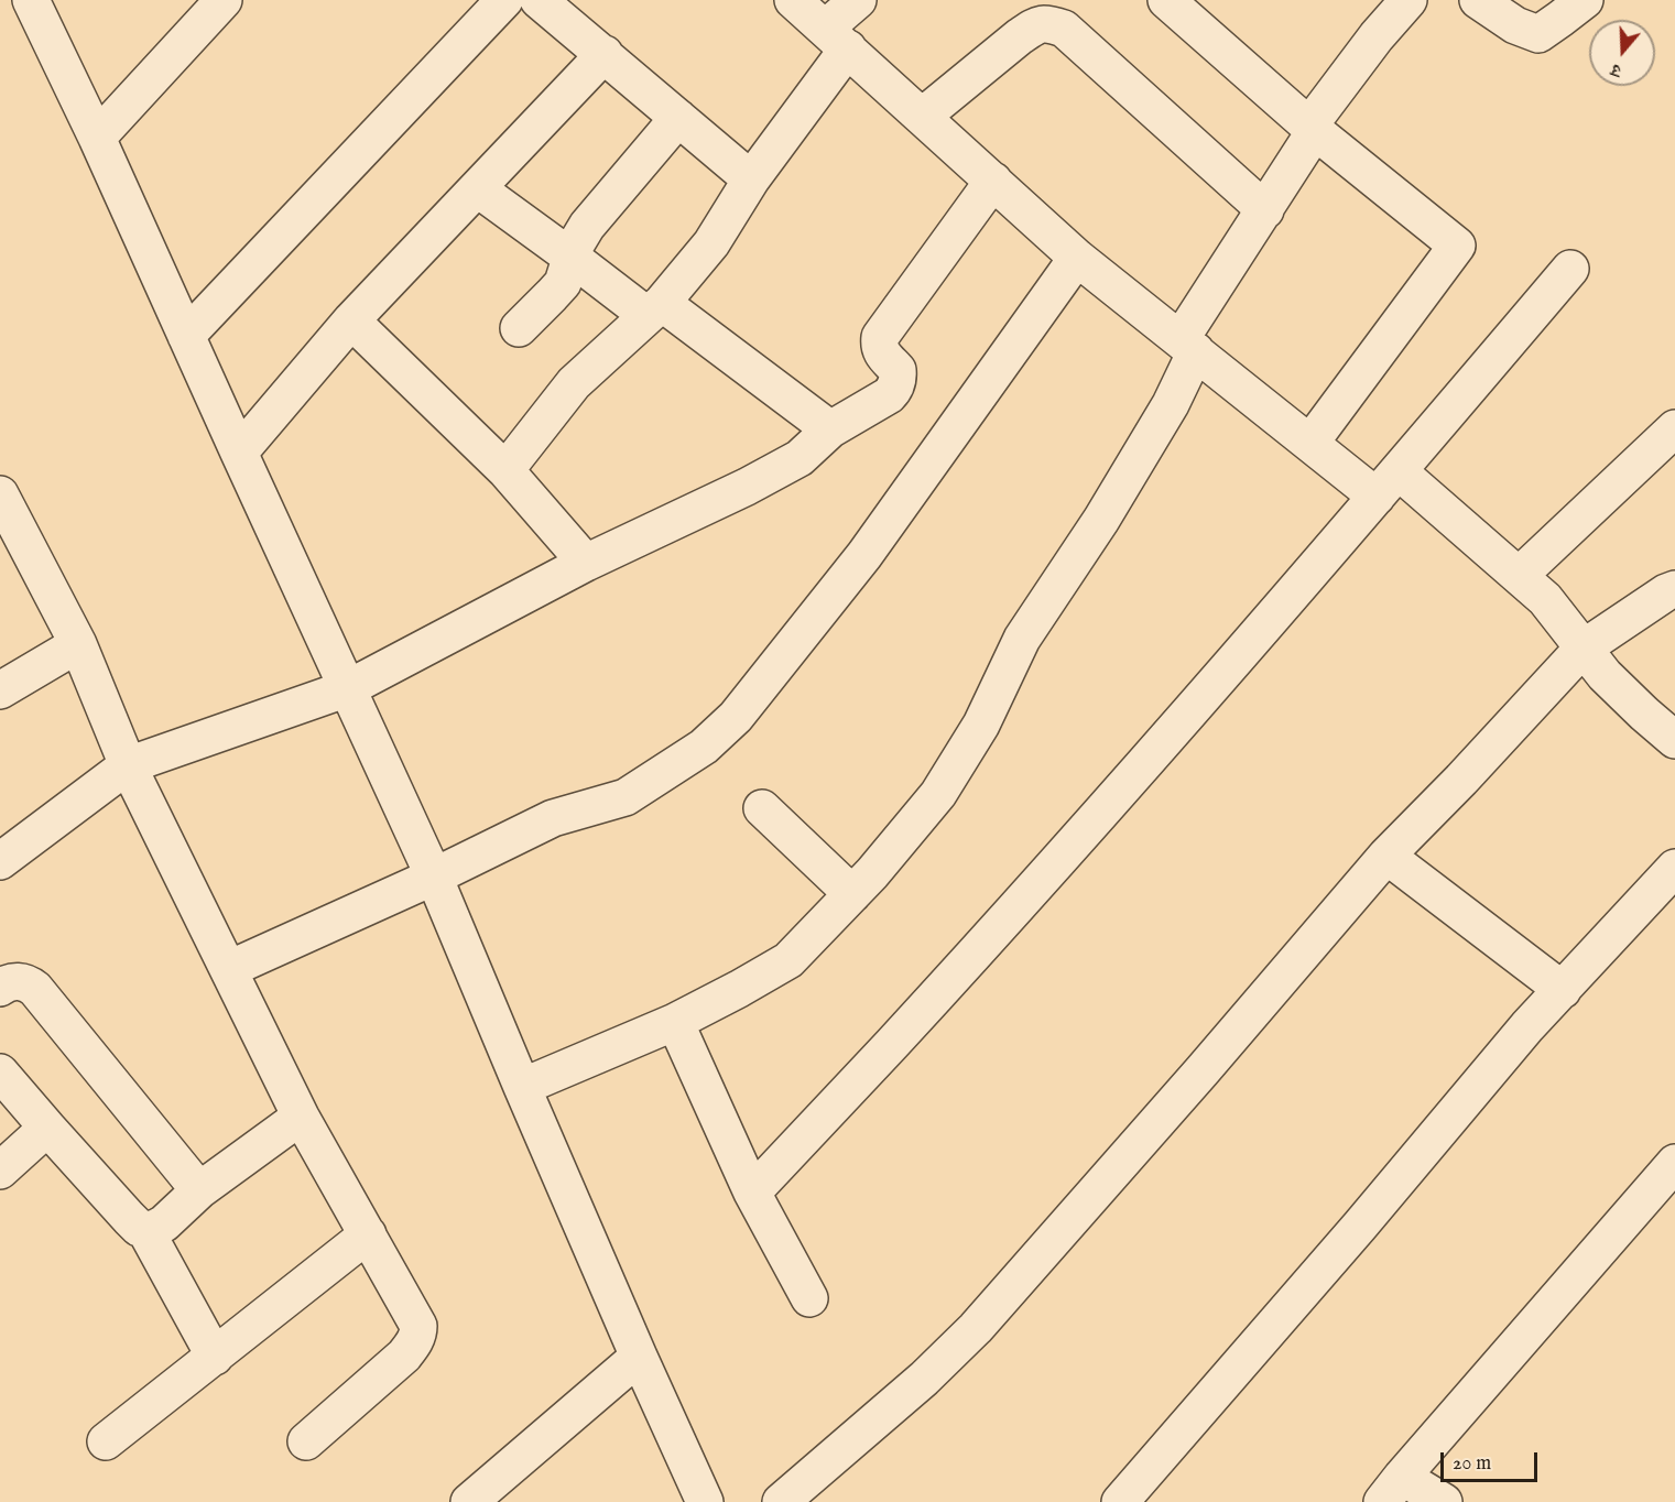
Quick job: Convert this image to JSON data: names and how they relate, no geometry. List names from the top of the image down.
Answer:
{
  "scale_bar": "20 m",
  "north": "bottom"
}
